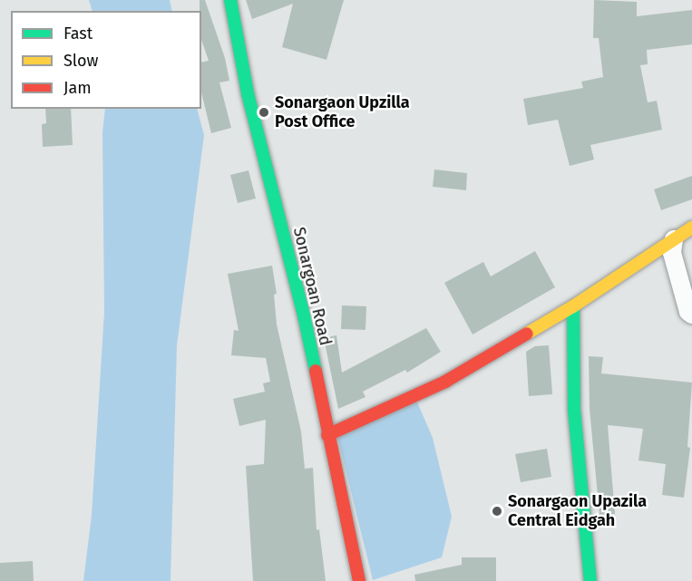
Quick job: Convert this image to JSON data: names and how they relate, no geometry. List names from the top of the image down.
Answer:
{
  "streets": {
    "street": ["Sonargoan Road"]
  },
  "places": ["Sonargaon Upzilla Post Office", "Sonargaon Upazila Central Eidgah"],
  "legend": ["Fast", "Slow", "Jam"]
}
